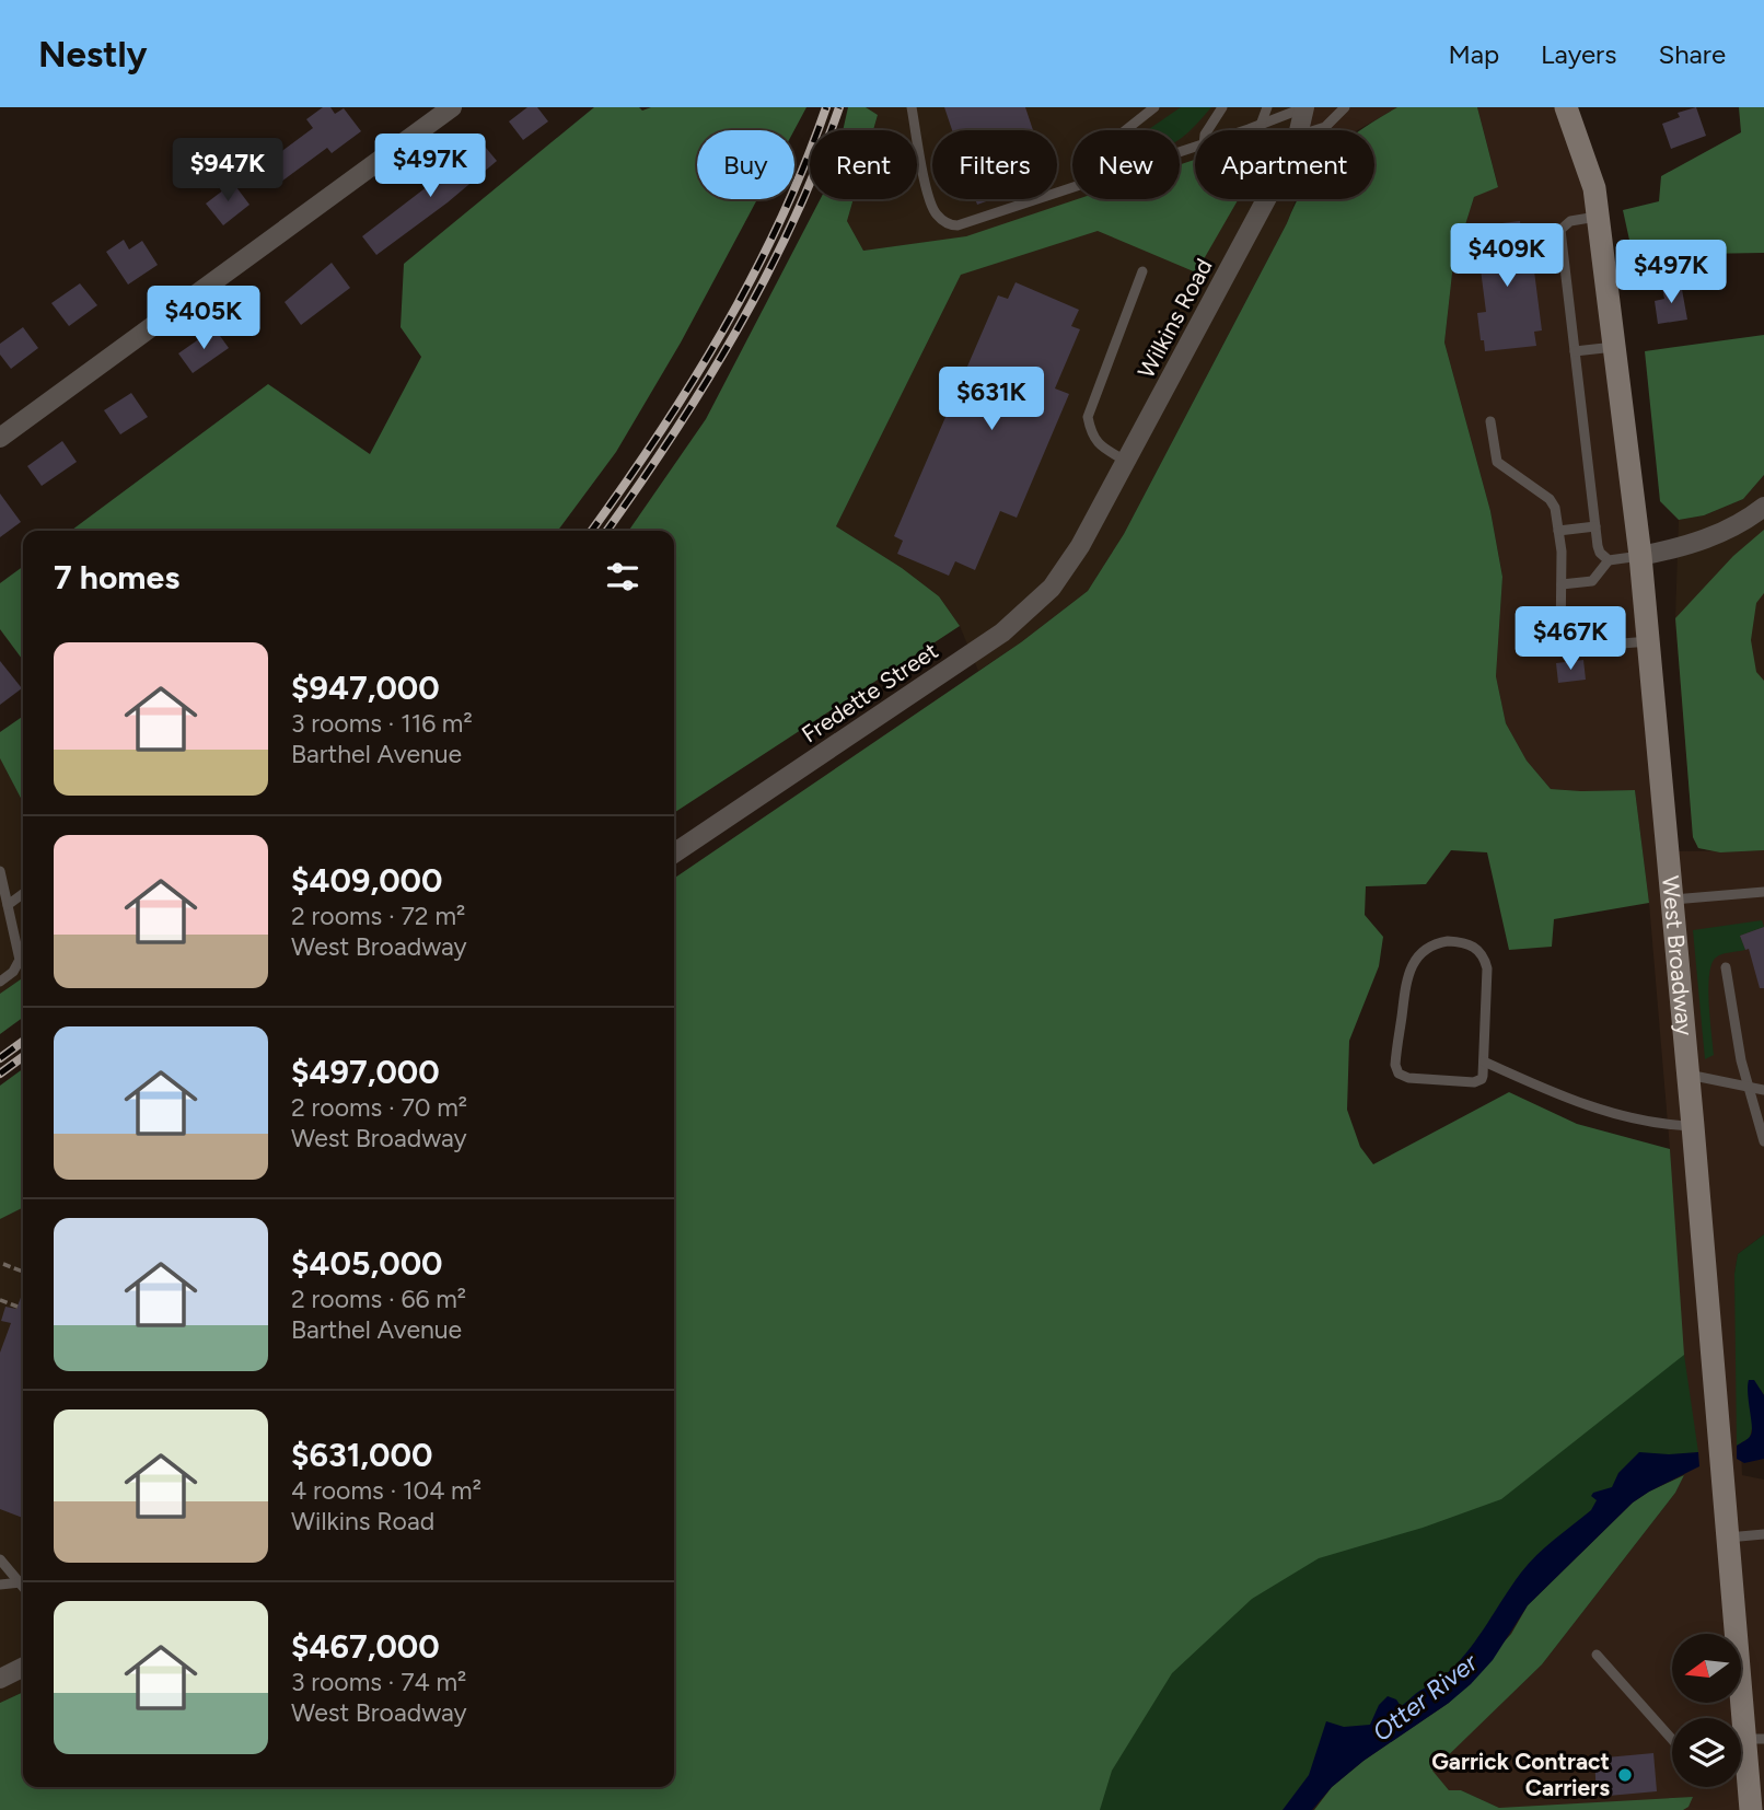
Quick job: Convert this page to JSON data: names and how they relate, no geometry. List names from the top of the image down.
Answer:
{
  "streets": {
    "main road": ["West Broadway"],
    "street": ["Wilkins Road", "Fredette Street"]
  },
  "crossings": [
    ["Wilkins Road", "Fredette Street"]
  ],
  "water": ["Otter River"],
  "places": ["Garrick Contract Carriers"],
  "north": "left",
  "page": {
    "header": "Nestly",
    "nav": ["Map", "Layers", "Share"],
    "chip": [
      "Buy",
      "Rent",
      "Filters",
      "New",
      "Apartment"
    ],
    "price": [
      "$497K",
      "$947K",
      "$409K",
      "$497K",
      "$405K",
      "$631K",
      "$467K"
    ],
    "heading": "7 homes",
    "list": [
      {
        "name": "$947,000",
        "note": "3 rooms · 116 m² · Barthel Avenue"
      },
      {
        "name": "$409,000",
        "note": "2 rooms · 72 m² · West Broadway"
      },
      {
        "name": "$497,000",
        "note": "2 rooms · 70 m² · West Broadway"
      },
      {
        "name": "$405,000",
        "note": "2 rooms · 66 m² · Barthel Avenue"
      },
      {
        "name": "$631,000",
        "note": "4 rooms · 104 m² · Wilkins Road"
      },
      {
        "name": "$467,000",
        "note": "3 rooms · 74 m² · West Broadway"
      }
    ]
  }
}
